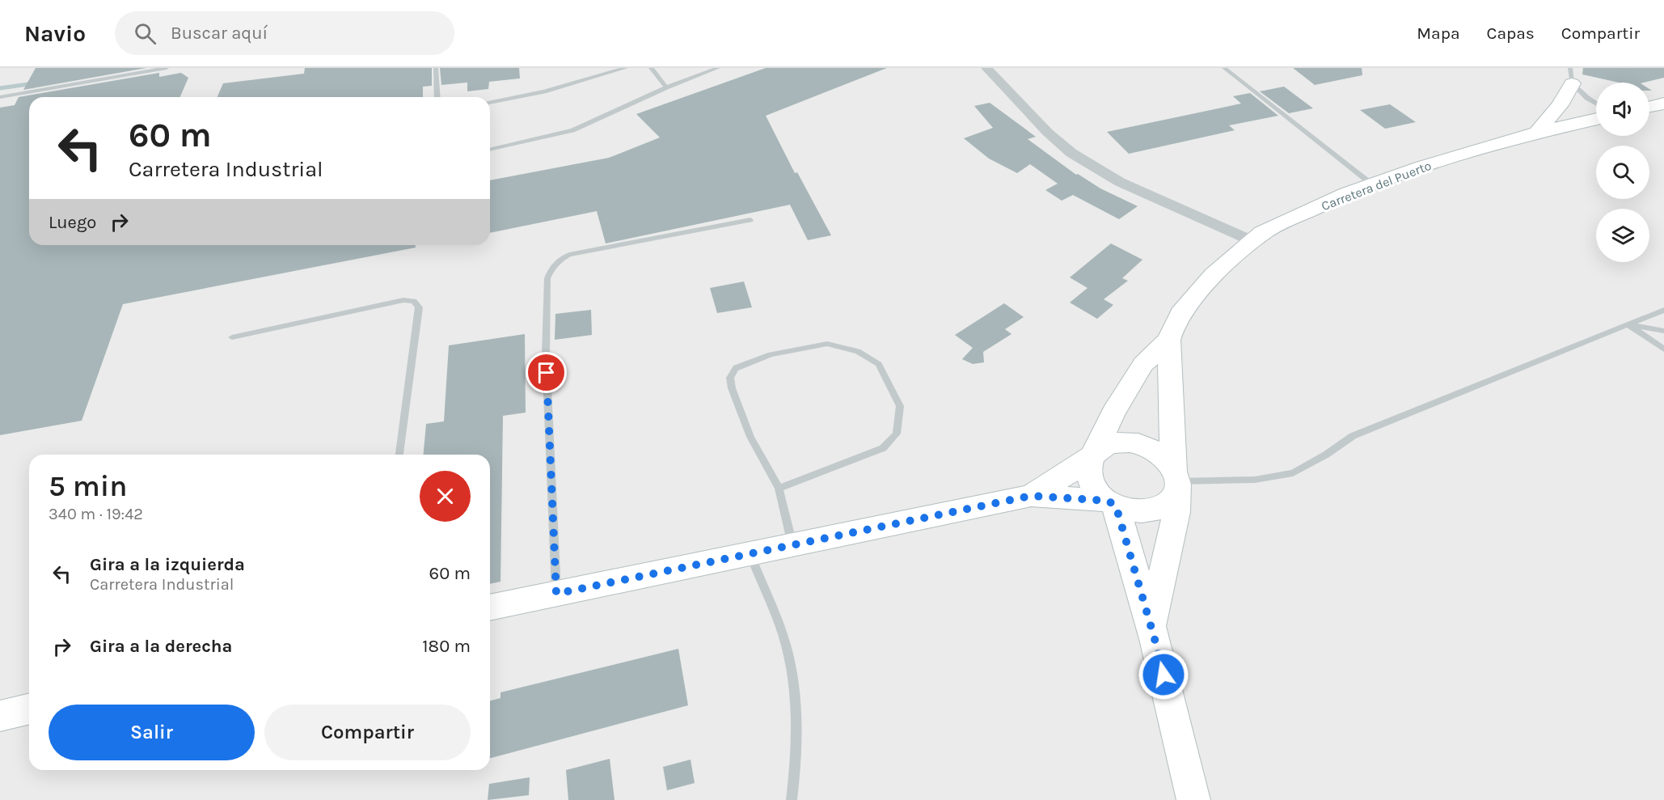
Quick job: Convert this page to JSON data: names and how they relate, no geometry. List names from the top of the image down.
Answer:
{
  "streets": {
    "main road": ["Carretera del Puerto"]
  },
  "page": {
    "header": "Navio",
    "search": "Buscar aquí",
    "nav": ["Mapa", "Capas", "Compartir"],
    "turn": ["60 m", "Carretera Industrial"],
    "then": "Luego",
    "heading": ["5 min", "340 m · 19:42"],
    "list": [
      {
        "name": "Gira a la izquierda",
        "note": "Carretera Industrial",
        "value": "60 m"
      },
      {
        "name": "Gira a la derecha",
        "value": "180 m"
      }
    ],
    "buttons": ["Salir", "Compartir"]
  }
}
